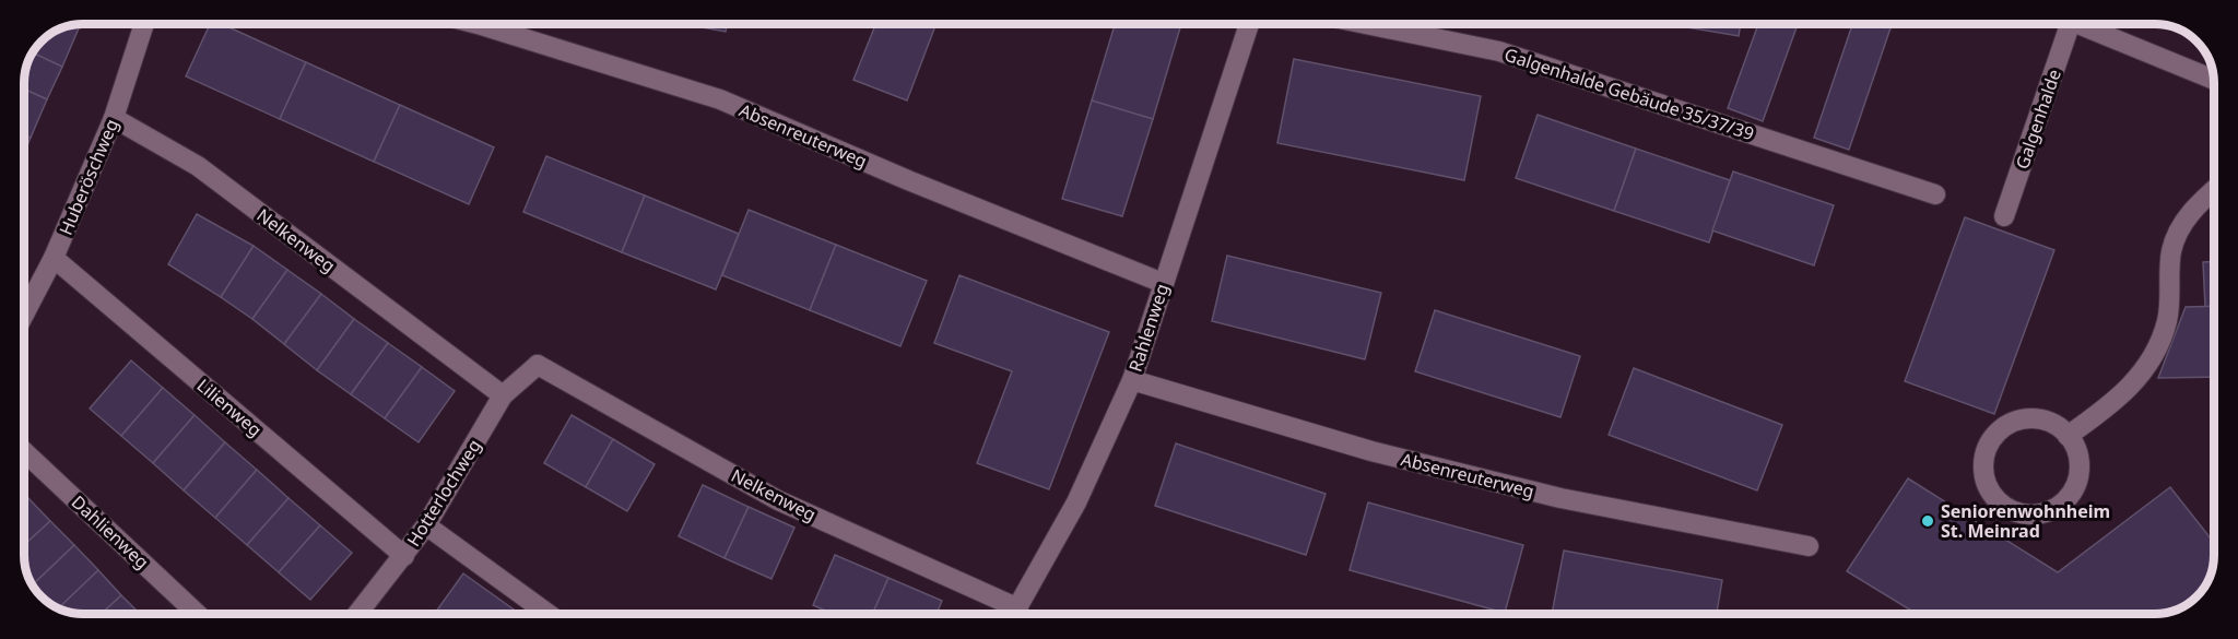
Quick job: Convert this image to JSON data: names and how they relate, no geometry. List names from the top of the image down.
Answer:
{
  "streets": {
    "street": [
      "Galgenhalde Gebäude 35/37/39",
      "Galgenhalde",
      "Absenreuterweg",
      "Huberöschweg",
      "Nelkenweg",
      "Rahlenweg",
      "Lilienweg",
      "Hotterlochweg",
      "Dahlienweg"
    ]
  },
  "crossings": [
    ["Absenreuterweg", "Rahlenweg"],
    ["Huberöschweg", "Nelkenweg"],
    ["Huberöschweg", "Lilienweg"],
    ["Nelkenweg", "Hotterlochweg"],
    ["Lilienweg", "Hotterlochweg"]
  ],
  "places": ["Seniorenwohnheim St. Meinrad"]
}
